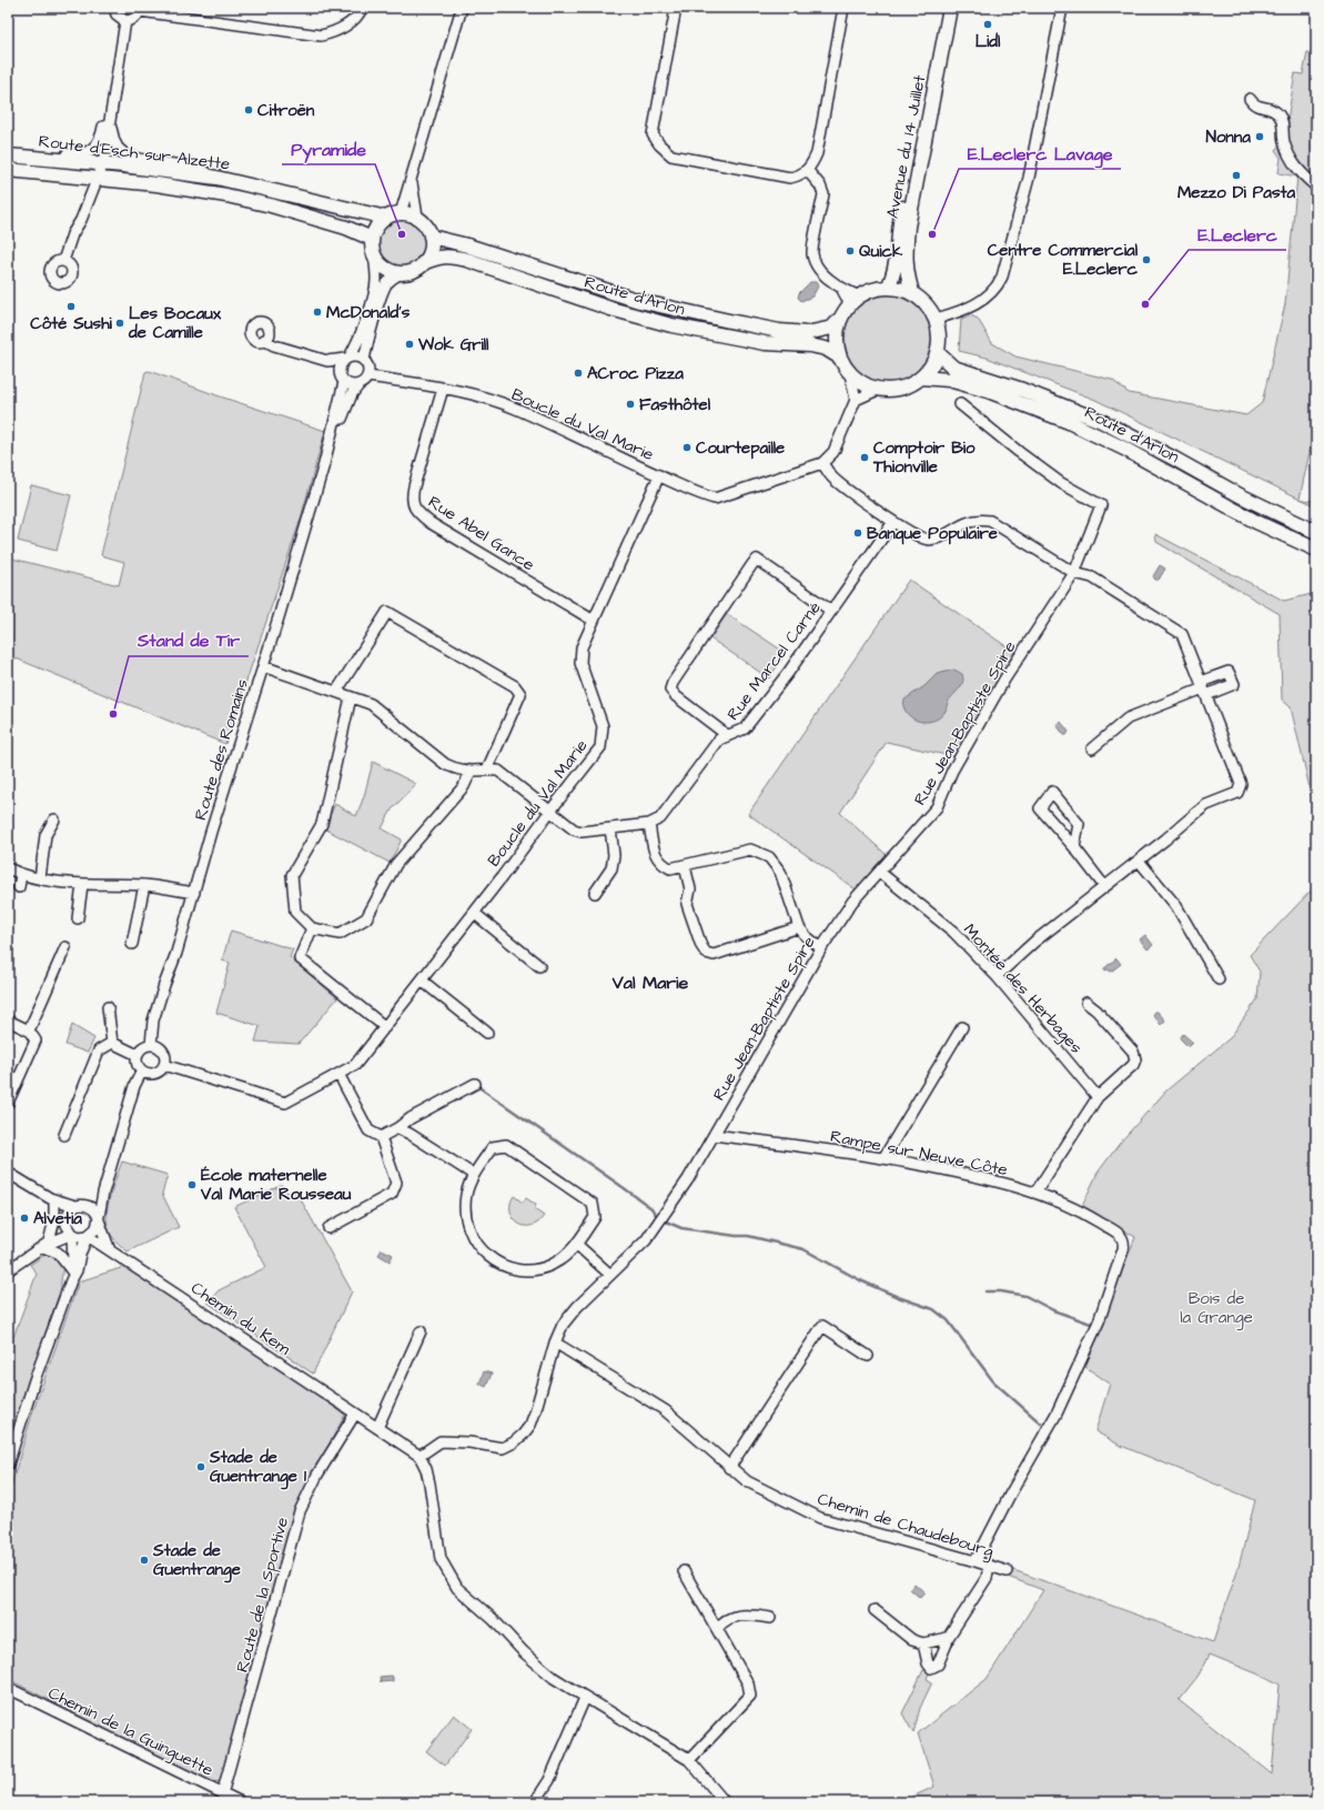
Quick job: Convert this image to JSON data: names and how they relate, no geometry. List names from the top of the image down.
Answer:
{
  "streets": {
    "main road": ["Avenue du 14 Juillet", "Route d'Esch sur Alzette", "Route d'Arlon"],
    "street": [
      "Boucle du Val Marie",
      "Rue Abel Gance",
      "Rue Marcel Carné",
      "Rue Jean-Baptiste Spire",
      "Route des Romains",
      "Montée des Herbages",
      "Rampe sur Neuve Côte",
      "Chemin du Kem",
      "Chemin de Chaudebourg",
      "Route de la Sportive",
      "Chemin de la Guinguette"
    ]
  },
  "crossings": [
    ["Avenue du 14 Juillet", "Route d'Arlon"],
    ["Route d'Esch sur Alzette", "Route d'Arlon"],
    ["Route d'Esch sur Alzette", "Route des Romains"],
    ["Route d'Arlon", "Route des Romains"],
    ["Boucle du Val Marie", "Rue Abel Gance"],
    ["Boucle du Val Marie", "Route des Romains"],
    ["Rue Jean-Baptiste Spire", "Montée des Herbages"],
    ["Rue Jean-Baptiste Spire", "Rampe sur Neuve Côte"],
    ["Rue Jean-Baptiste Spire", "Chemin du Kem"],
    ["Rue Jean-Baptiste Spire", "Chemin de Chaudebourg"],
    ["Rampe sur Neuve Côte", "Chemin de Chaudebourg"],
    ["Chemin du Kem", "Route de la Sportive"],
    ["Route de la Sportive", "Chemin de la Guinguette"]
  ],
  "districts": ["Val Marie"],
  "parks": ["Bois de la Grange"],
  "places": [
    "Lidl",
    "Citroën",
    "Nonna",
    "Mezzo Di Pasta",
    "Pyramide",
    "E.Leclerc Lavage",
    "Quick",
    "Centre Commercial E.Leclerc",
    "E.Leclerc",
    "Côté Sushi",
    "McDonald's",
    "Les Bocaux de Camille",
    "Wok Grill",
    "ACroc Pizza",
    "Fasthôtel",
    "Courtepaille",
    "Comptoir Bio Thionville",
    "Banque Populaire",
    "Stand de Tir",
    "École maternelle Val Marie Rousseau",
    "Alvetia",
    "Stade de Guentrange 1",
    "Stade de Guentrange"
  ]
}
